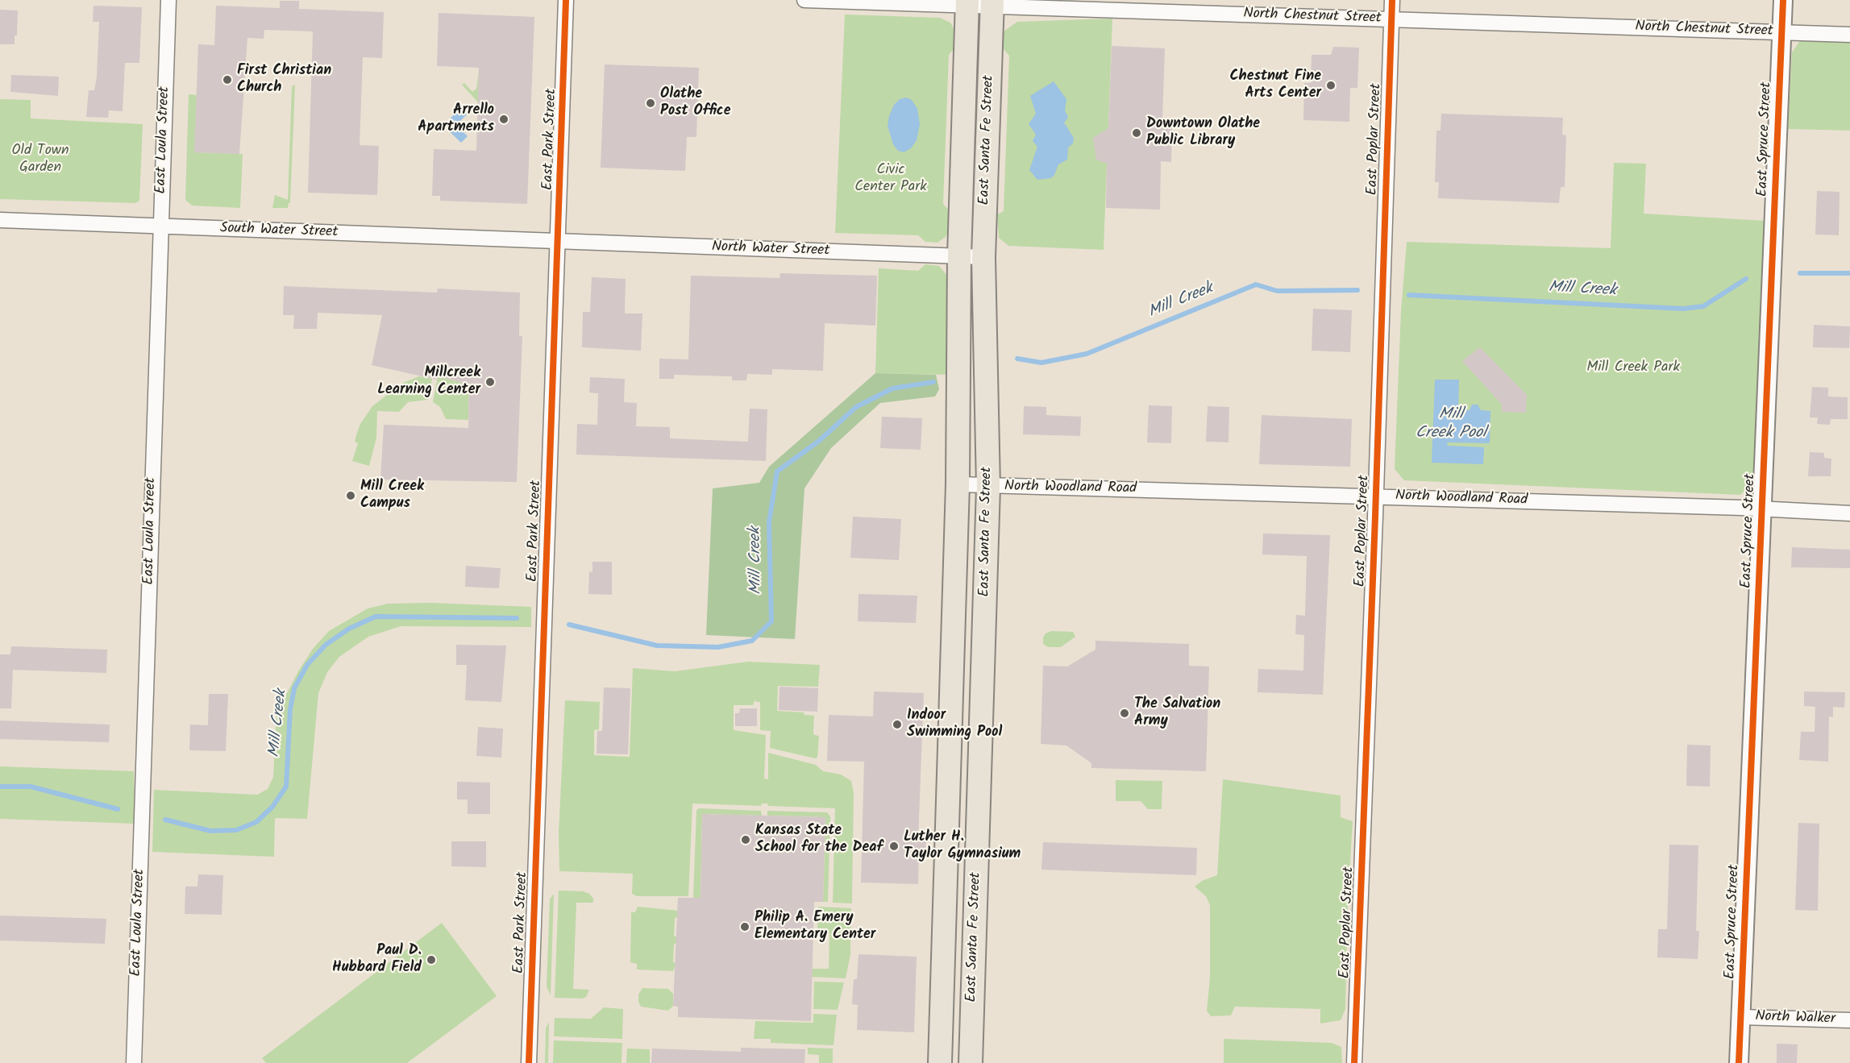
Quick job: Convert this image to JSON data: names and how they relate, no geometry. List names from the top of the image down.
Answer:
{
  "streets": {
    "main road": ["East Santa Fe Street"],
    "street": [
      "North Chestnut Street",
      "East Park Street",
      "East Poplar Street",
      "East Spruce Street",
      "East Loula Street",
      "South Water Street",
      "North Water Street",
      "North Woodland Road",
      "North Walker"
    ]
  },
  "crossings": [
    ["North Chestnut Street", "East Poplar Street"],
    ["North Chestnut Street", "East Spruce Street"],
    ["North Chestnut Street", "East Santa Fe Street"],
    ["East Park Street", "South Water Street"],
    ["East Park Street", "North Water Street"],
    ["East Poplar Street", "North Woodland Road"],
    ["East Spruce Street", "North Woodland Road"],
    ["East Spruce Street", "North Walker"],
    ["East Loula Street", "South Water Street"],
    ["East Santa Fe Street", "North Water Street"],
    ["East Santa Fe Street", "North Woodland Road"],
    ["South Water Street", "North Water Street"]
  ],
  "water": ["Mill Creek", "Mill Creek Pool"],
  "parks": ["Old Town Garden", "Civic Center Park", "Mill Creek Park"],
  "places": [
    "First Christian Church",
    "Chestnut Fine Arts Center",
    "Olathe Post Office",
    "Arrello Apartments",
    "Downtown Olathe Public Library",
    "Millcreek Learning Center",
    "Mill Creek Campus",
    "The Salvation Army",
    "Indoor Swimming Pool",
    "Kansas State School for the Deaf",
    "Luther H. Taylor Gymnasium",
    "Philip A. Emery Elementary Center",
    "Paul D. Hubbard Field"
  ]
}
